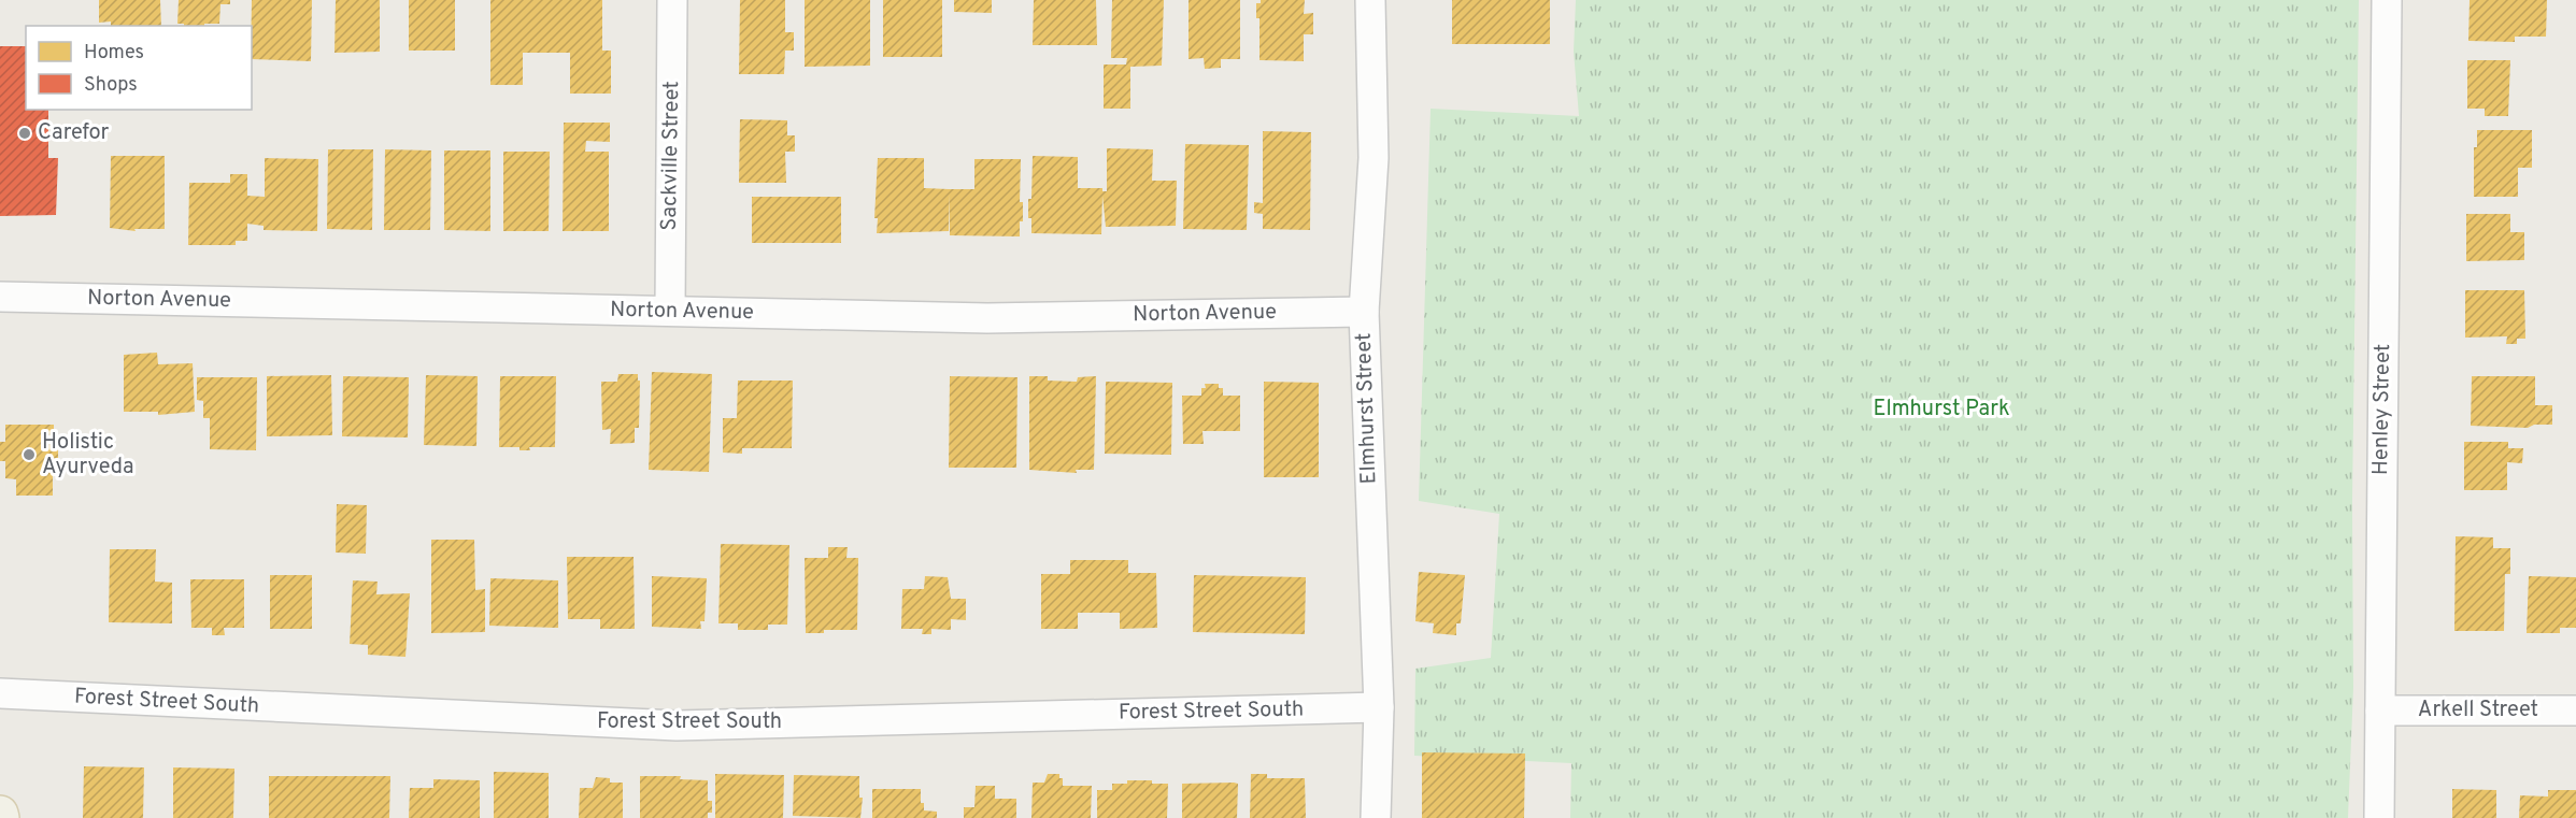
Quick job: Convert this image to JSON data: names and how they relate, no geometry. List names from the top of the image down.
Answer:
{
  "streets": {
    "street": [
      "Sackville Street",
      "Norton Avenue",
      "Elmhurst Street",
      "Henley Street",
      "Forest Street South",
      "Arkell Street"
    ]
  },
  "crossings": [
    ["Sackville Street", "Norton Avenue"],
    ["Norton Avenue", "Elmhurst Street"],
    ["Elmhurst Street", "Forest Street South"],
    ["Henley Street", "Arkell Street"]
  ],
  "parks": ["Elmhurst Park"],
  "places": ["Carefor", "Holistic Ayurveda"],
  "legend": ["Homes", "Shops"]
}
